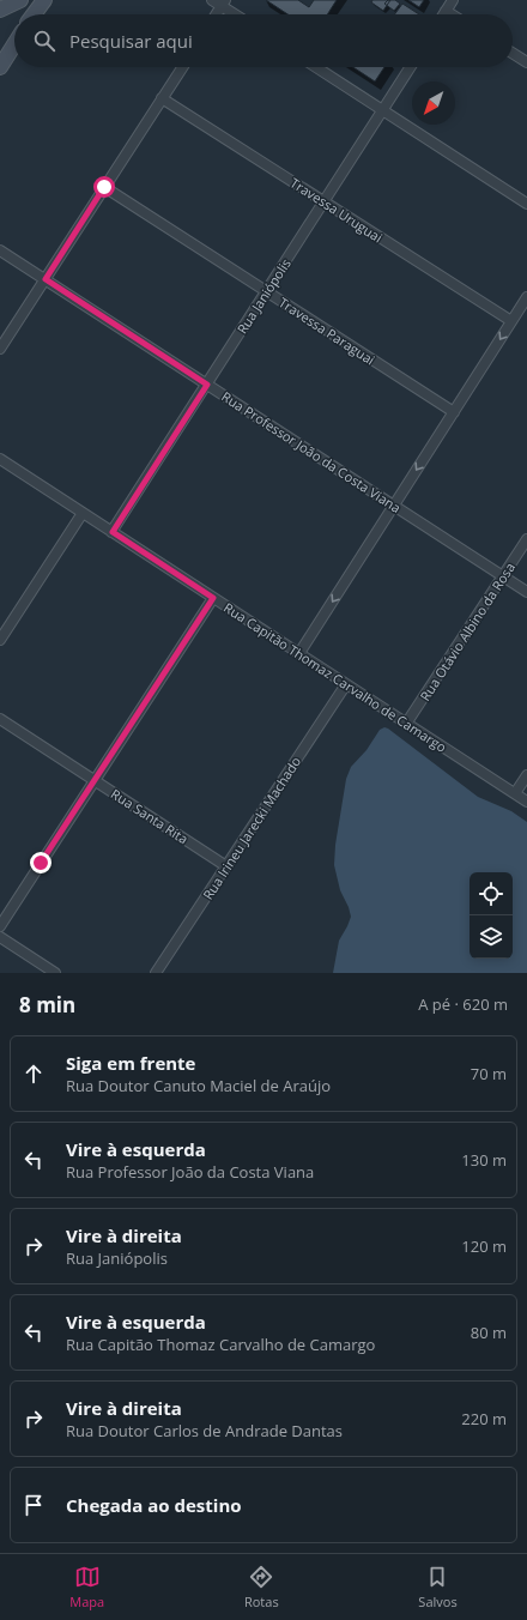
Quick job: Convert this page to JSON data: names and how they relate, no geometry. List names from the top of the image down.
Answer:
{
  "streets": {
    "street": [
      "Travessa Uruguai",
      "Rua Janiópolis",
      "Travessa Paraguai",
      "Rua Professor João da Costa Viana",
      "Rua Otávio Albino da Rosa",
      "Rua Capitão Thomaz Carvalho de Camargo",
      "Rua Santa Rita",
      "Rua Irineu Jarecki Machado"
    ]
  },
  "crossings": [
    ["Travessa Uruguai", "Rua Janiópolis"],
    ["Rua Janiópolis", "Travessa Paraguai"],
    ["Rua Janiópolis", "Rua Professor João da Costa Viana"],
    ["Rua Janiópolis", "Rua Capitão Thomaz Carvalho de Camargo"],
    ["Rua Professor João da Costa Viana", "Rua Otávio Albino da Rosa"],
    ["Rua Otávio Albino da Rosa", "Rua Capitão Thomaz Carvalho de Camargo"],
    ["Rua Capitão Thomaz Carvalho de Camargo", "Rua Irineu Jarecki Machado"],
    ["Rua Santa Rita", "Rua Irineu Jarecki Machado"]
  ],
  "north": "bottom left",
  "page": {
    "search": "Pesquisar aqui",
    "heading": ["8 min", "A pé · 620 m"],
    "list": [
      ["Siga em frente", "Rua Doutor Canuto Maciel de Araújo", "70 m"],
      ["Vire à esquerda", "Rua Professor João da Costa Viana", "130 m"],
      ["Vire à direita", "Rua Janiópolis", "120 m"],
      ["Vire à esquerda", "Rua Capitão Thomaz Carvalho de Camargo", "80 m"],
      ["Vire à direita", "Rua Doutor Carlos de Andrade Dantas", "220 m"],
      "Chegada ao destino"
    ],
    "nav": ["Mapa", "Rotas", "Salvos"]
  }
}
